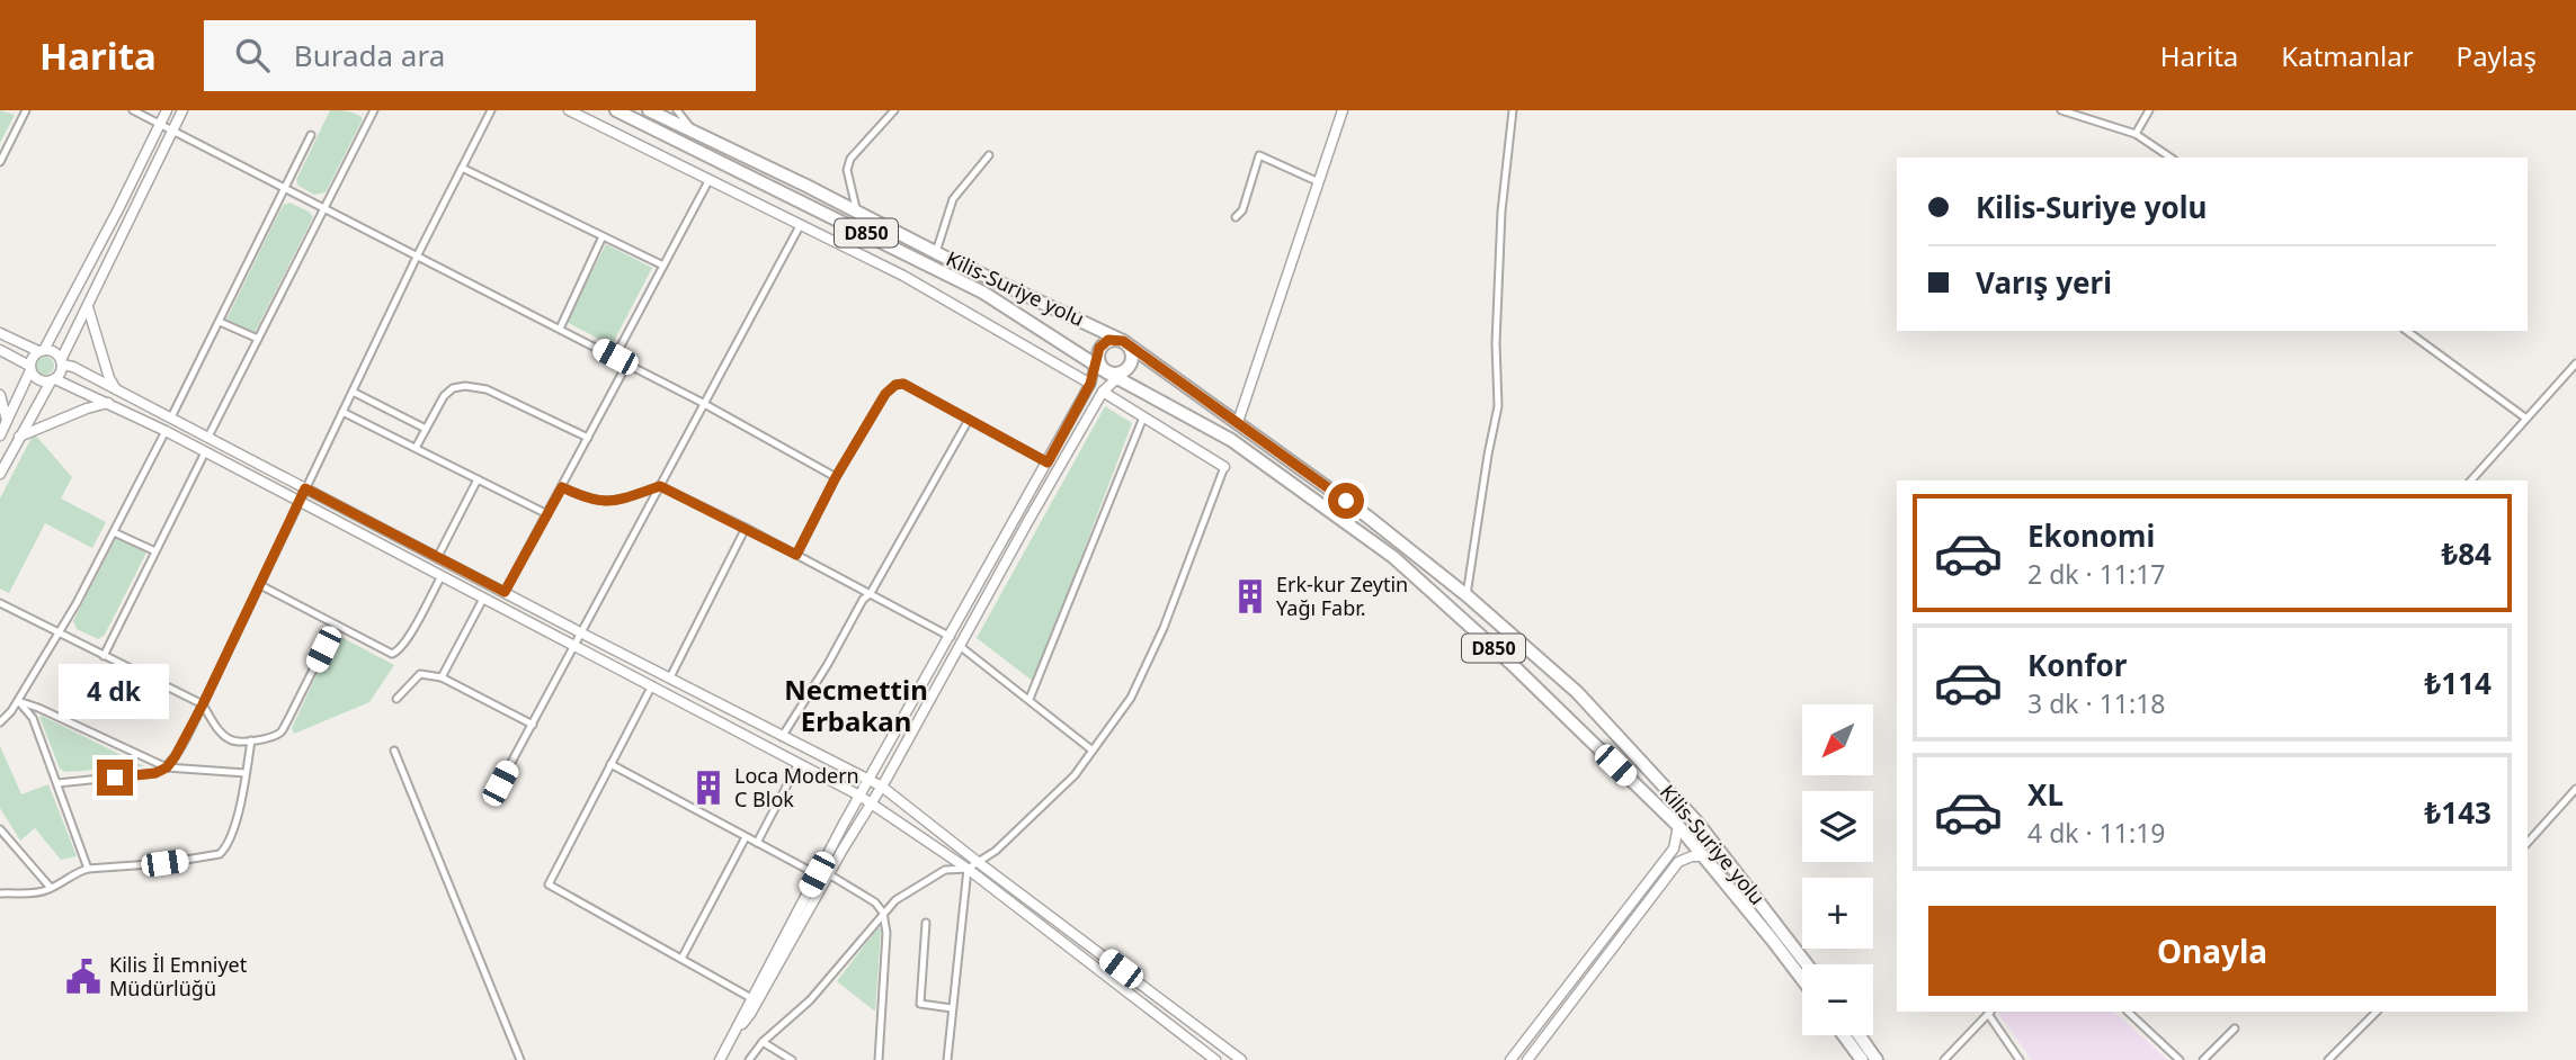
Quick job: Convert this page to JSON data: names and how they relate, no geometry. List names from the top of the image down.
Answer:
{
  "streets": {
    "highway": ["D850", "Kilis-Suriye yolu"]
  },
  "districts": ["Necmettin Erbakan"],
  "places": {
    "building": ["Erk-kur Zeytin Yağı Fabr.", "Loca Modern C Blok"],
    "public building": ["Kilis İl Emniyet Müdürlüğü"]
  },
  "north": "bottom left",
  "page": {
    "header": "Harita",
    "search": "Burada ara",
    "nav": ["Harita", "Katmanlar", "Paylaş"],
    "banner": ["Kilis-Suriye yolu", "Varış yeri"],
    "list": [
      {
        "name": "Ekonomi",
        "note": "2 dk · 11:17",
        "value": "₺84"
      },
      {
        "name": "Konfor",
        "note": "3 dk · 11:18",
        "value": "₺114"
      },
      {
        "name": "XL",
        "note": "4 dk · 11:19",
        "value": "₺143"
      }
    ],
    "bubble": "4 dk",
    "map_buttons": ["+", "−"],
    "buttons": "Onayla"
  }
}
